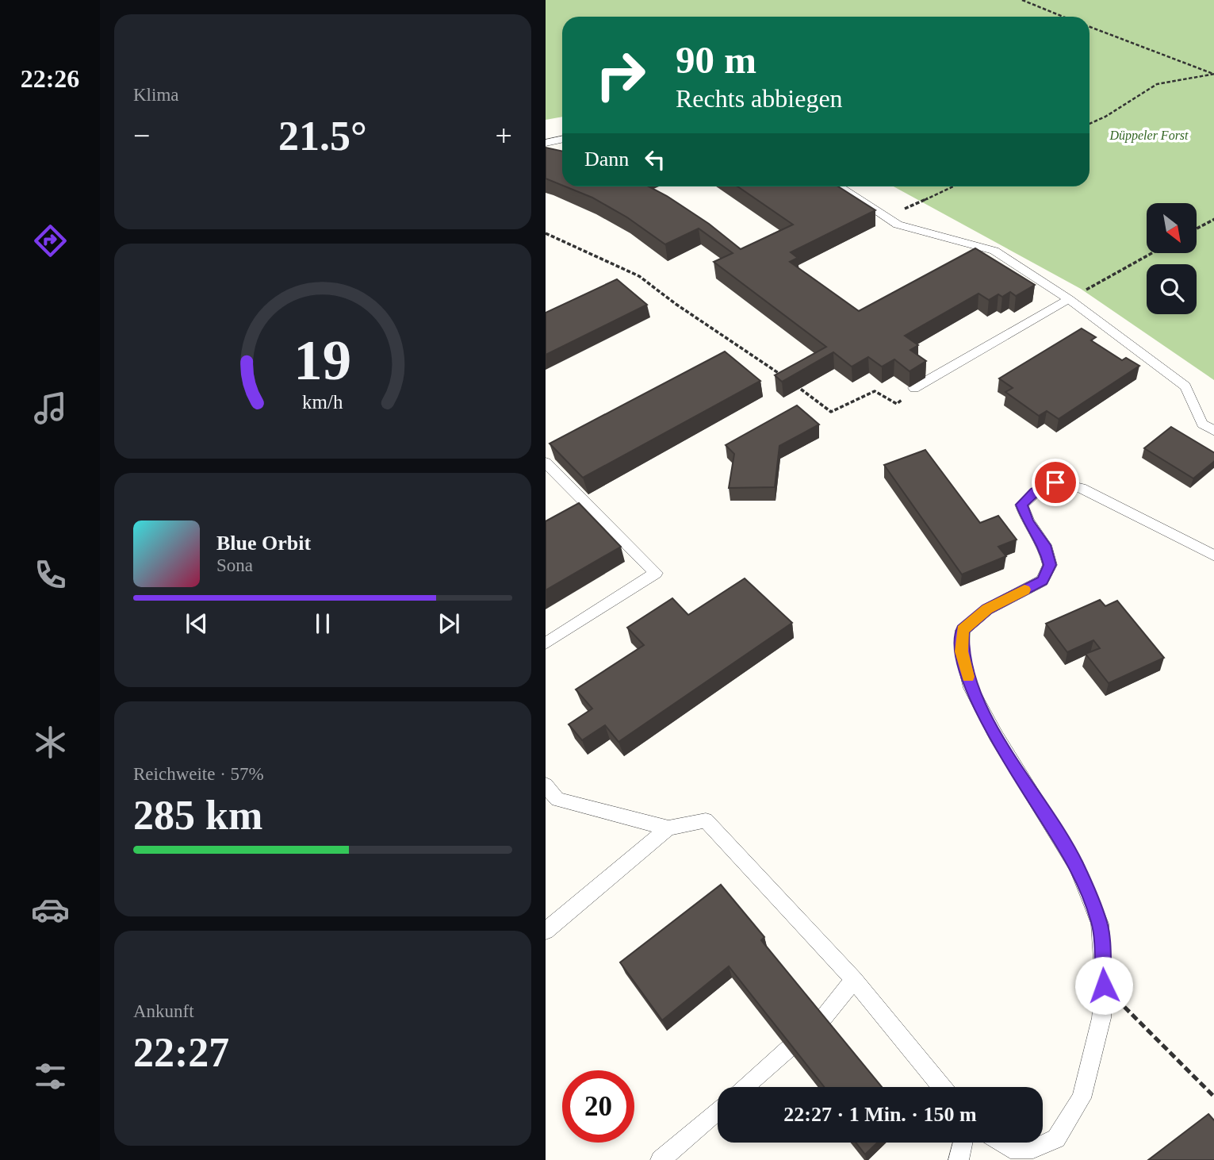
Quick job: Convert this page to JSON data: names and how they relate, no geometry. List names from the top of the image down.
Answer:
{
  "parks": ["Düppeler Forst"],
  "north": "bottom right",
  "page": {
    "tabs": "22:26",
    "tile": [
      "Klima",
      ["Reichweite · 57%", "285 km"],
      ["Ankunft", "22:27"]
    ],
    "turn": ["90 m", "Rechts abbiegen"],
    "heat": ["−", "21.5°", "+"],
    "then": "Dann",
    "song": ["Blue Orbit", "Sona"],
    "limit": "20",
    "trip": "22:27 · 1 Min. · 150 m",
    "gauge": ["19", "km/h"]
  }
}
